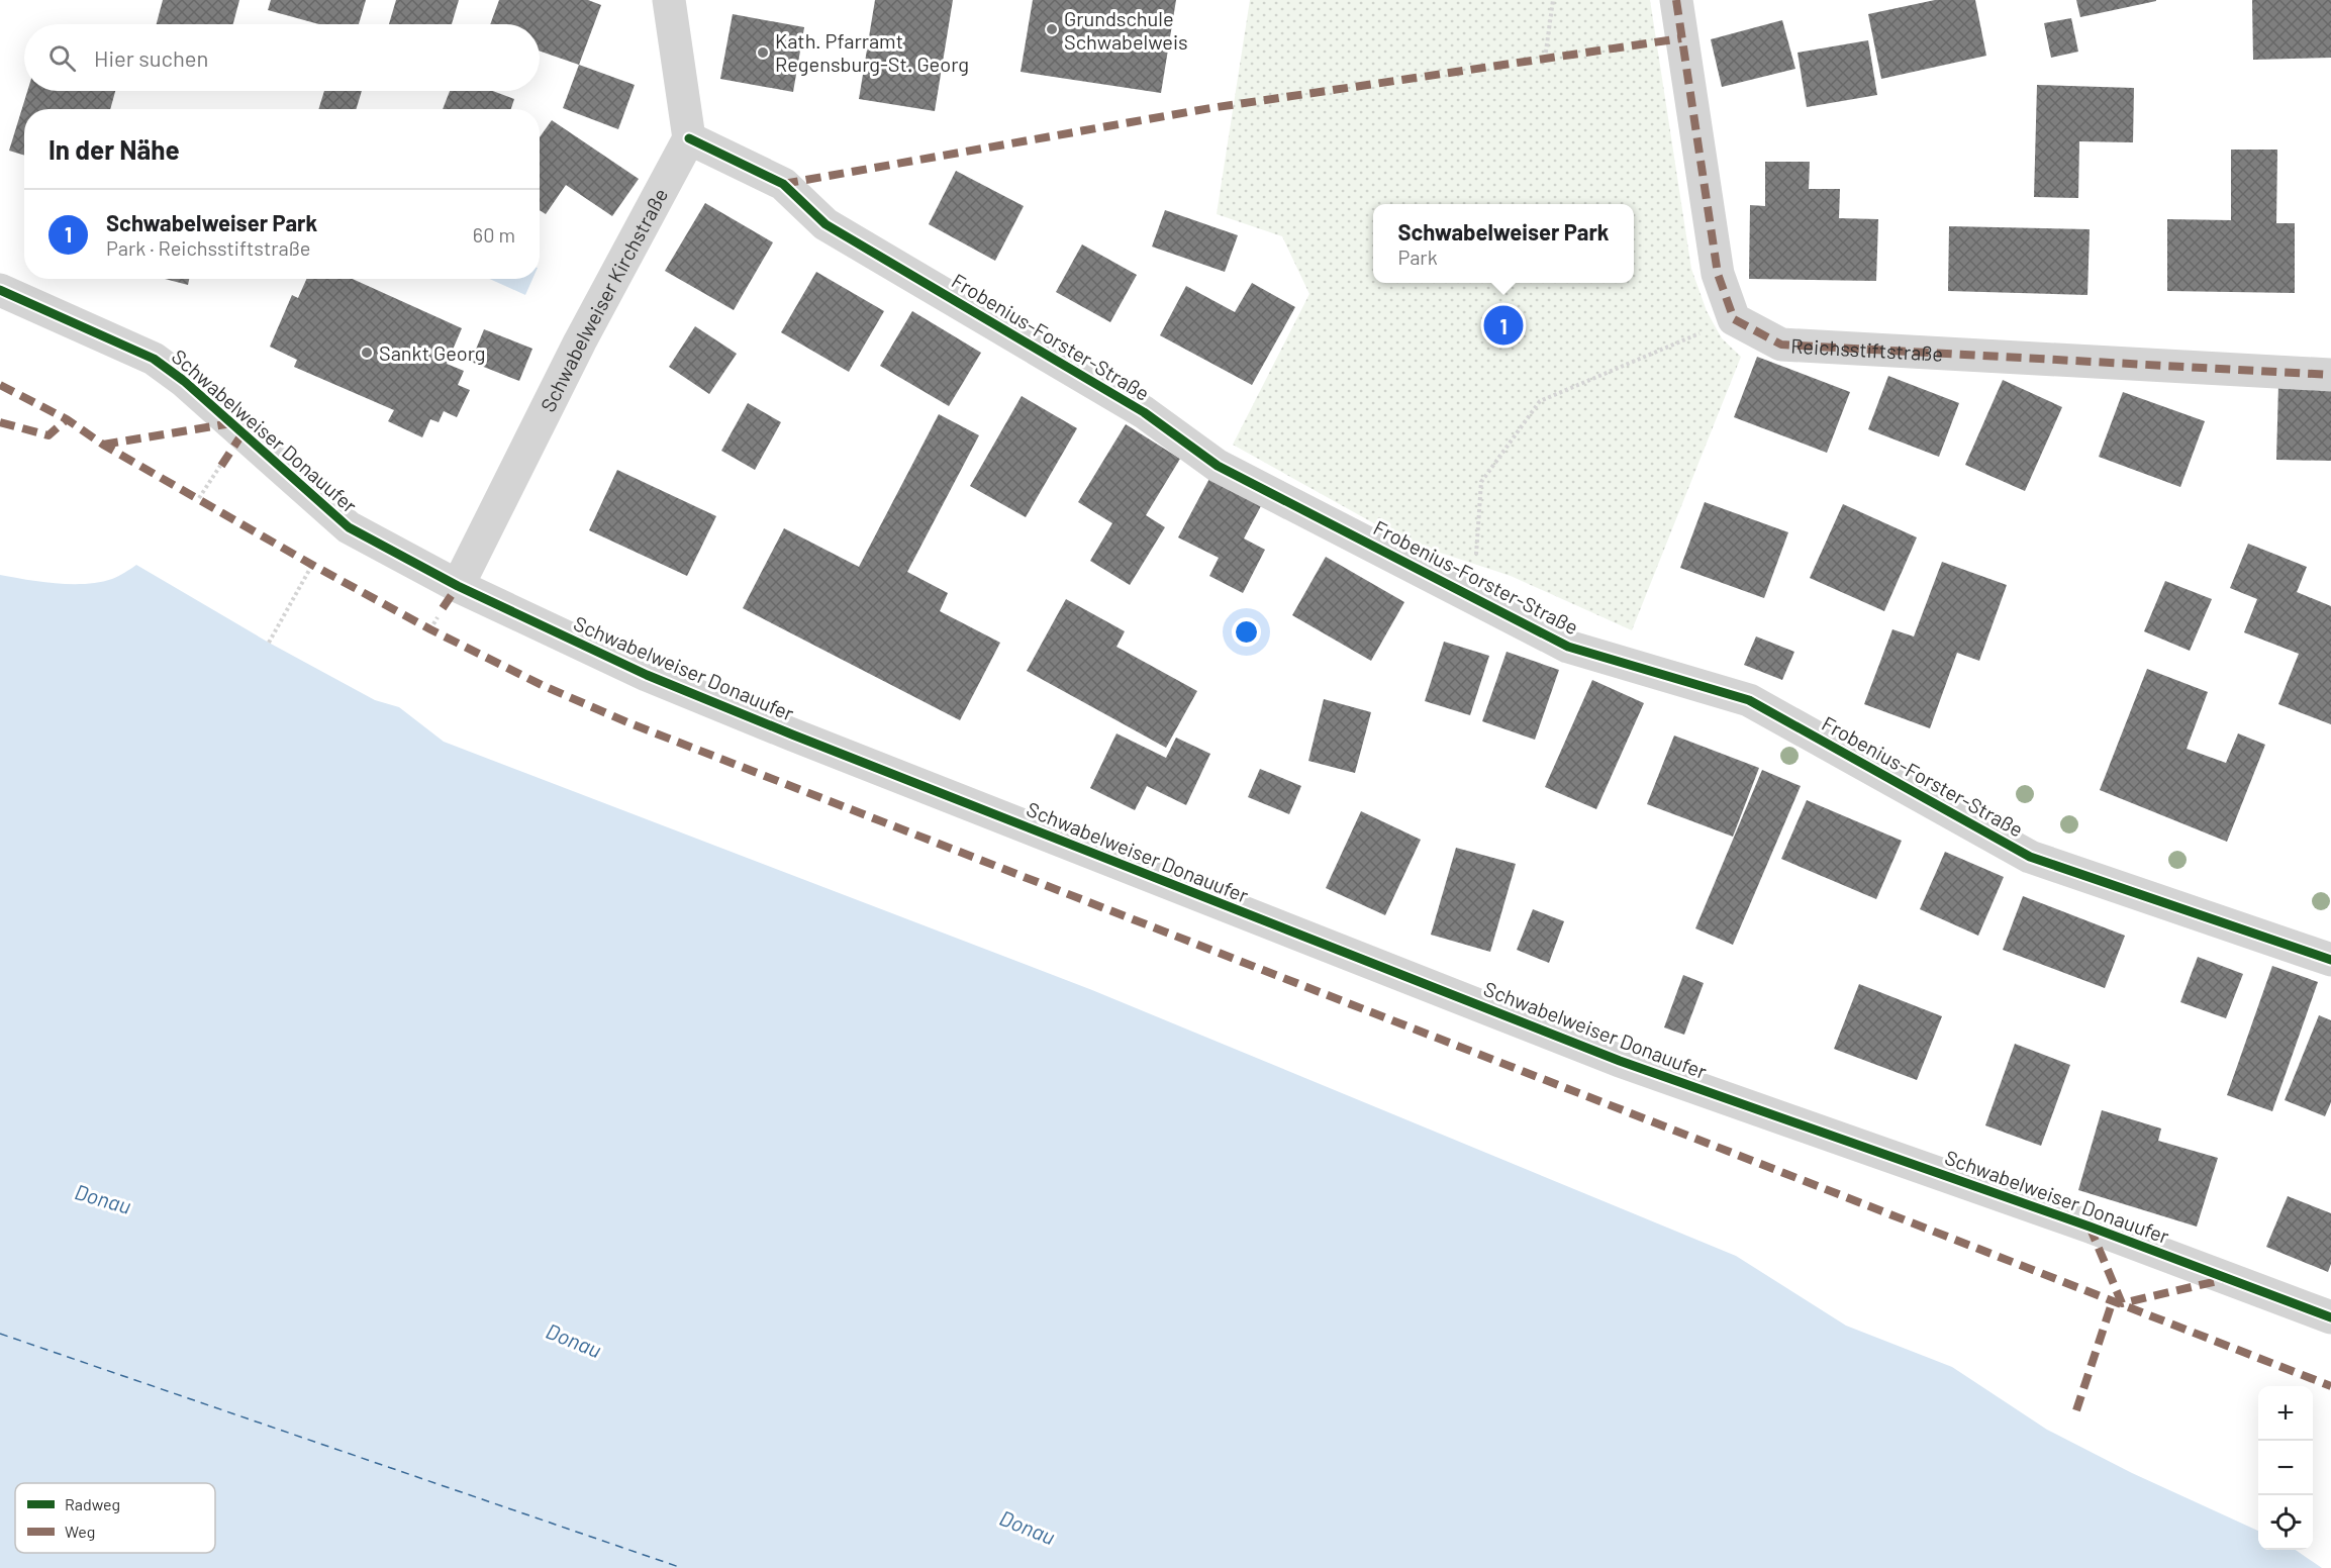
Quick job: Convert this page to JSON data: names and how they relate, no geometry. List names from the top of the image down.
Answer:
{
  "streets": {
    "street": [
      "Schwabelweiser Kirchstraße",
      "Frobenius-Forster-Straße",
      "Reichsstiftstraße",
      "Schwabelweiser Donauufer"
    ]
  },
  "crossings": [
    ["Schwabelweiser Kirchstraße", "Frobenius-Forster-Straße"],
    ["Schwabelweiser Kirchstraße", "Schwabelweiser Donauufer"]
  ],
  "water": ["Donau"],
  "places": ["Grundschule Schwabelweis", "Kath. Pfarramt Regensburg-St. Georg", "Sankt Georg"],
  "legend": ["Radweg", "Weg"],
  "page": {
    "search": "Hier suchen",
    "heading": "In der Nähe",
    "list": [
      {
        "mark": "1",
        "name": "Schwabelweiser Park",
        "note": "Park · Reichsstiftstraße",
        "value": "60 m"
      }
    ],
    "popup": ["Schwabelweiser Park", "Park"],
    "pins": "1",
    "map_buttons": ["+", "−"]
  }
}
